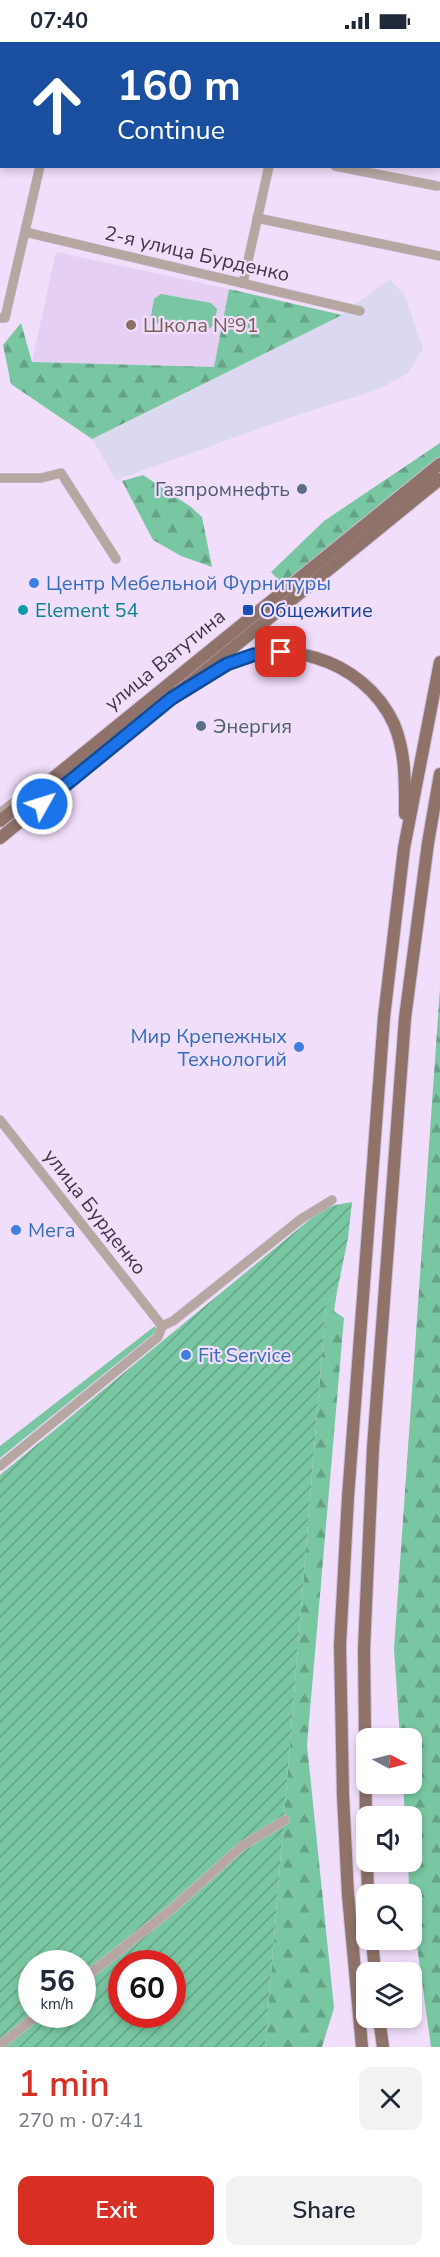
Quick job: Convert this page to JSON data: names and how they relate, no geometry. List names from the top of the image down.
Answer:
{
  "streets": {
    "main road": ["улица Ватутина"],
    "street": ["2-я улица Бурденко", "улица Бурденко"]
  },
  "places": {
    "other": [
      "Школа №91",
      "Газпромнефть",
      "Центр Мебельной Фурнитуры",
      "Element 54",
      "Энергия",
      "Мир Крепежных Технологий",
      "Мега",
      "Fit Service"
    ],
    "transit": ["Общежитие"]
  },
  "north": "right",
  "page": {
    "status": "07:40",
    "turn": ["160 m", "Continue"],
    "speed": "56 km/h",
    "limit": "60",
    "heading": ["1 min", "270 m · 07:41"],
    "buttons": ["Exit", "Share"]
  }
}
